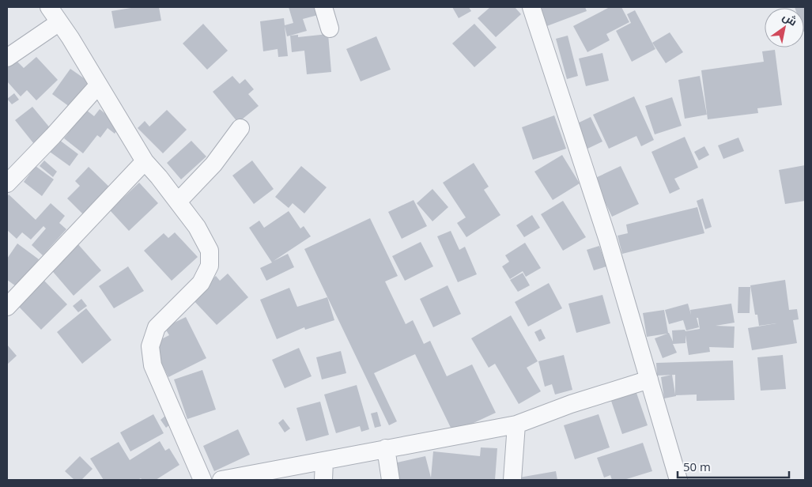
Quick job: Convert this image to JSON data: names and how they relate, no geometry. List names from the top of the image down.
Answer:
{
  "scale_bar": "50 m",
  "north": "top right"
}
